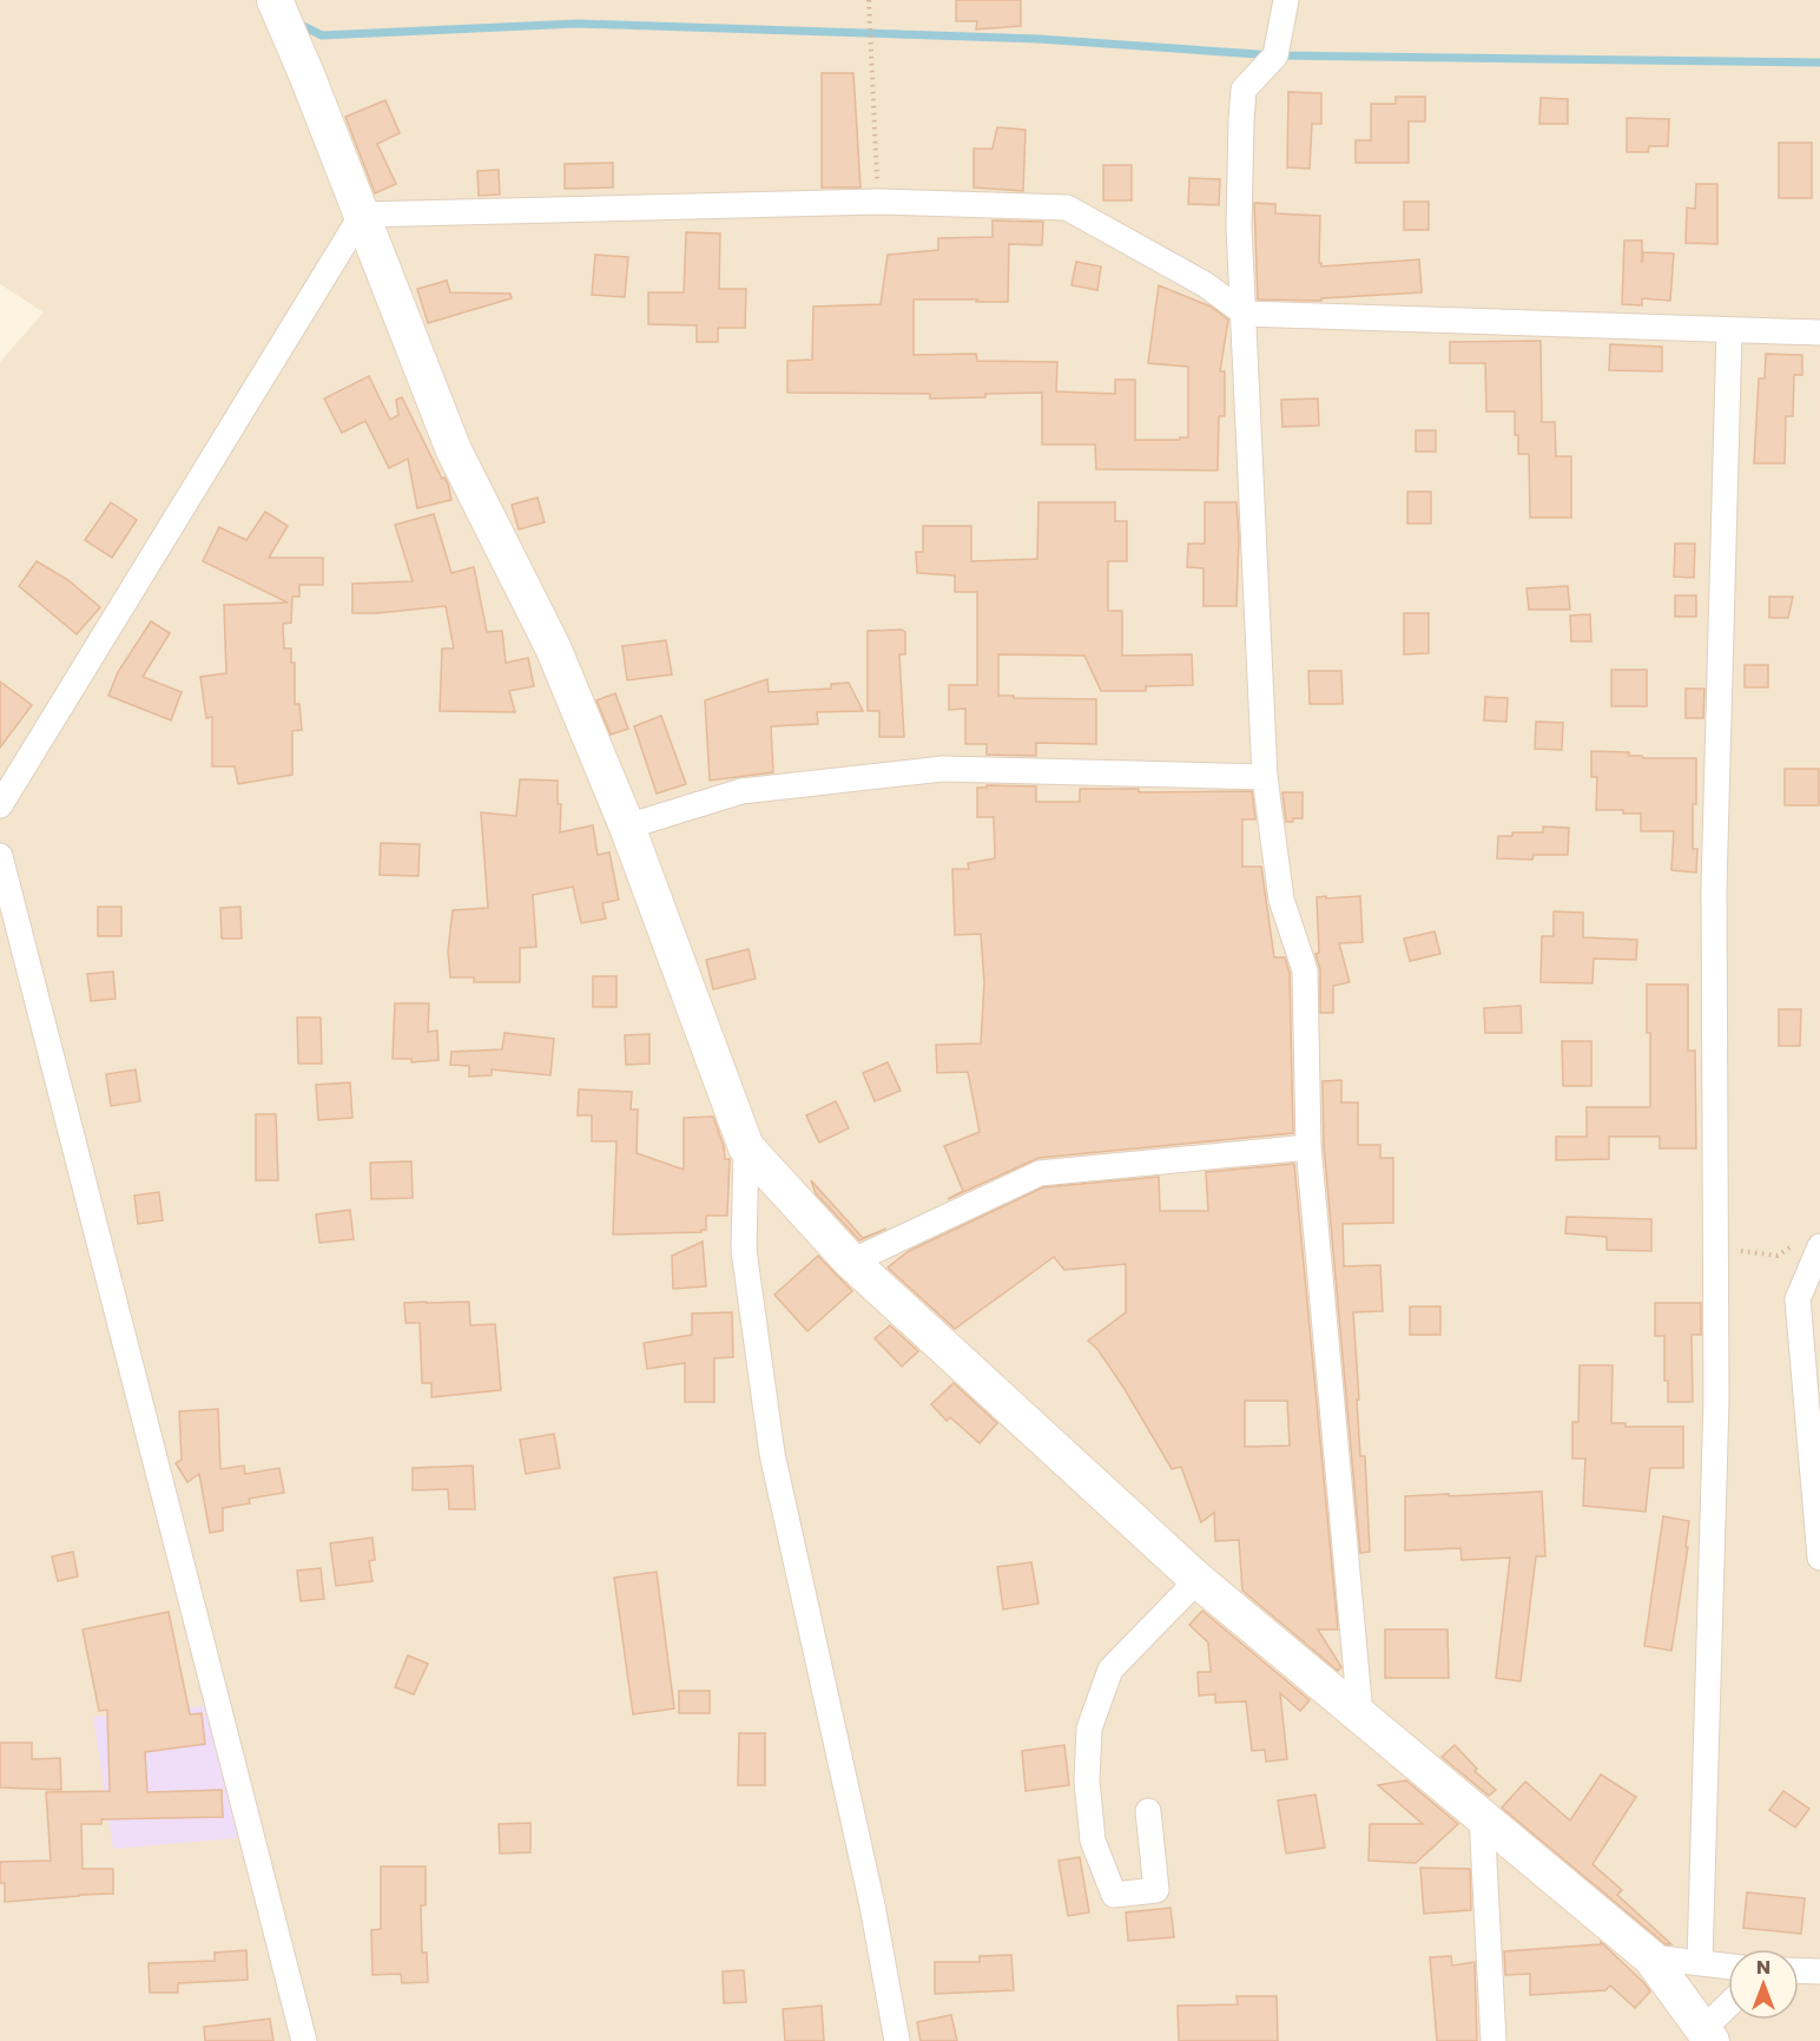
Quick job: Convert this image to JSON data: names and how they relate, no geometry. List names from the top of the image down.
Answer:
{
  "north": "top"
}
